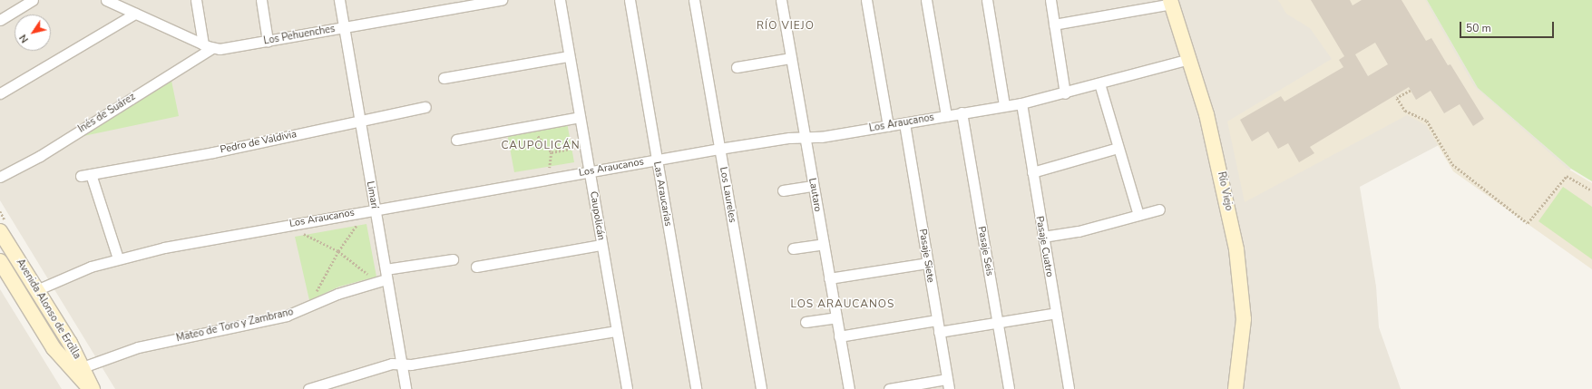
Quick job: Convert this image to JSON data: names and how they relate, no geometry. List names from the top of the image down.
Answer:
{
  "streets": {
    "main road": ["Río Viejo", "Avenida Alonso de Ercilla"],
    "street": [
      "Los Pehuenches",
      "Inés de Suárez",
      "Los Araucanos",
      "Pedro de Valdivia",
      "Las Araucarias",
      "Limarí",
      "Los Laureles",
      "Lautaro",
      "Caupolicán",
      "Pasaje Cuatro",
      "Pasaje Seis",
      "Pasaje Siete",
      "Mateo de Toro y Zambrano"
    ]
  },
  "crossings": [
    ["Los Pehuenches", "Inés de Suárez"],
    ["Los Pehuenches", "Limarí"],
    ["Los Araucanos", "Río Viejo"],
    ["Los Araucanos", "Las Araucarias"],
    ["Los Araucanos", "Limarí"],
    ["Los Araucanos", "Los Laureles"],
    ["Los Araucanos", "Lautaro"],
    ["Los Araucanos", "Caupolicán"],
    ["Los Araucanos", "Pasaje Cuatro"],
    ["Los Araucanos", "Pasaje Seis"],
    ["Los Araucanos", "Pasaje Siete"],
    ["Los Araucanos", "Avenida Alonso de Ercilla"],
    ["Pedro de Valdivia", "Limarí"],
    ["Limarí", "Mateo de Toro y Zambrano"],
    ["Avenida Alonso de Ercilla", "Mateo de Toro y Zambrano"]
  ],
  "districts": ["RÍO VIEJO", "CAUPOLICÁN", "LOS ARAUCANOS"],
  "scale_bar": "50 m",
  "north": "bottom left"
}
